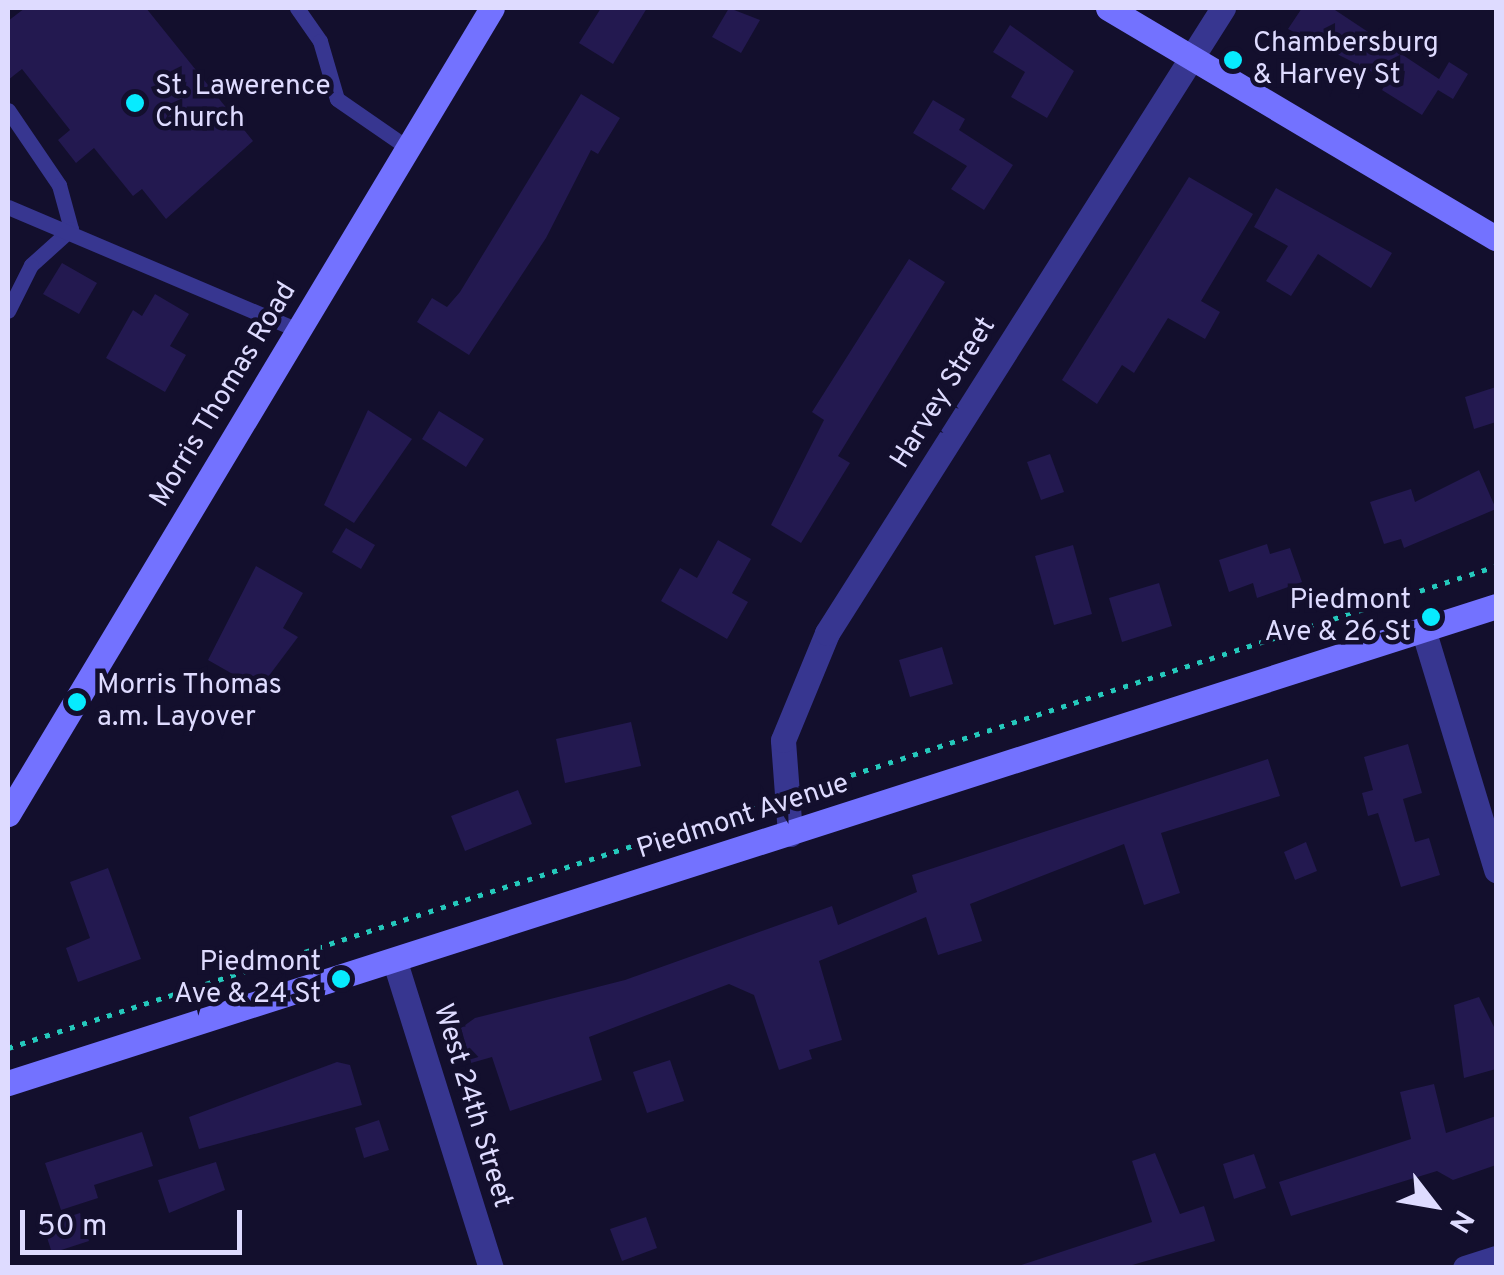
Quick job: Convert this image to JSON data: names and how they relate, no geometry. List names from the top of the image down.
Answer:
{
  "streets": {
    "main road": ["Morris Thomas Road", "Piedmont Avenue"],
    "street": ["Harvey Street", "West 24th Street"]
  },
  "crossings": [
    ["Harvey Street", "Piedmont Avenue"],
    ["Piedmont Avenue", "West 24th Street"]
  ],
  "places": [
    "Chambersburg & Harvey St",
    "St. Lawerence Church",
    "Piedmont Ave & 26 St",
    "Morris Thomas a.m. Layover",
    "Piedmont Ave & 24 St"
  ],
  "scale_bar": "50 m",
  "north": "bottom right"
}
